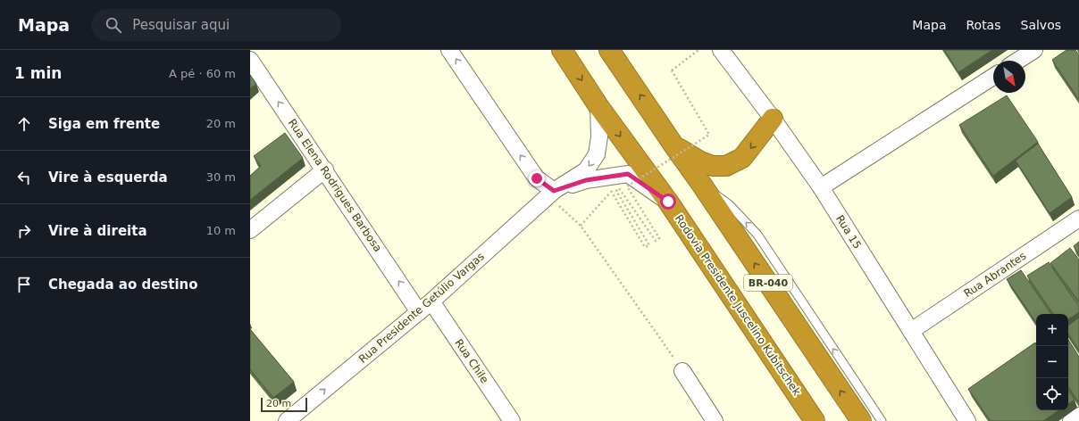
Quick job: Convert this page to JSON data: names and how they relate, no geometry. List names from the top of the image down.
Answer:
{
  "streets": {
    "highway": ["BR-040", "Rodovia Presidente Juscelino Kubitschek"],
    "street": [
      "Rua Elena Rodrigues Barbosa",
      "Rua 15",
      "Rua Abrantes",
      "Rua Presidente Getúlio Vargas",
      "Rua Chile"
    ]
  },
  "crossings": [
    ["Rua Elena Rodrigues Barbosa", "Rua Presidente Getúlio Vargas"],
    ["Rua 15", "Rua Abrantes"],
    ["Rodovia Presidente Juscelino Kubitschek", "Rua Presidente Getúlio Vargas"],
    ["Rua Presidente Getúlio Vargas", "Rua Chile"]
  ],
  "one_way": ["Rua Elena Rodrigues Barbosa"],
  "scale_bar": "20 m",
  "north": "bottom right",
  "page": {
    "header": "Mapa",
    "search": "Pesquisar aqui",
    "nav": ["Mapa", "Rotas", "Salvos"],
    "heading": ["1 min", "A pé · 60 m"],
    "list": [
      ["Siga em frente", "20 m"],
      ["Vire à esquerda", "30 m"],
      ["Vire à direita", "10 m"],
      "Chegada ao destino"
    ],
    "map_buttons": ["+", "−"],
    "scale": "20 m"
  }
}
